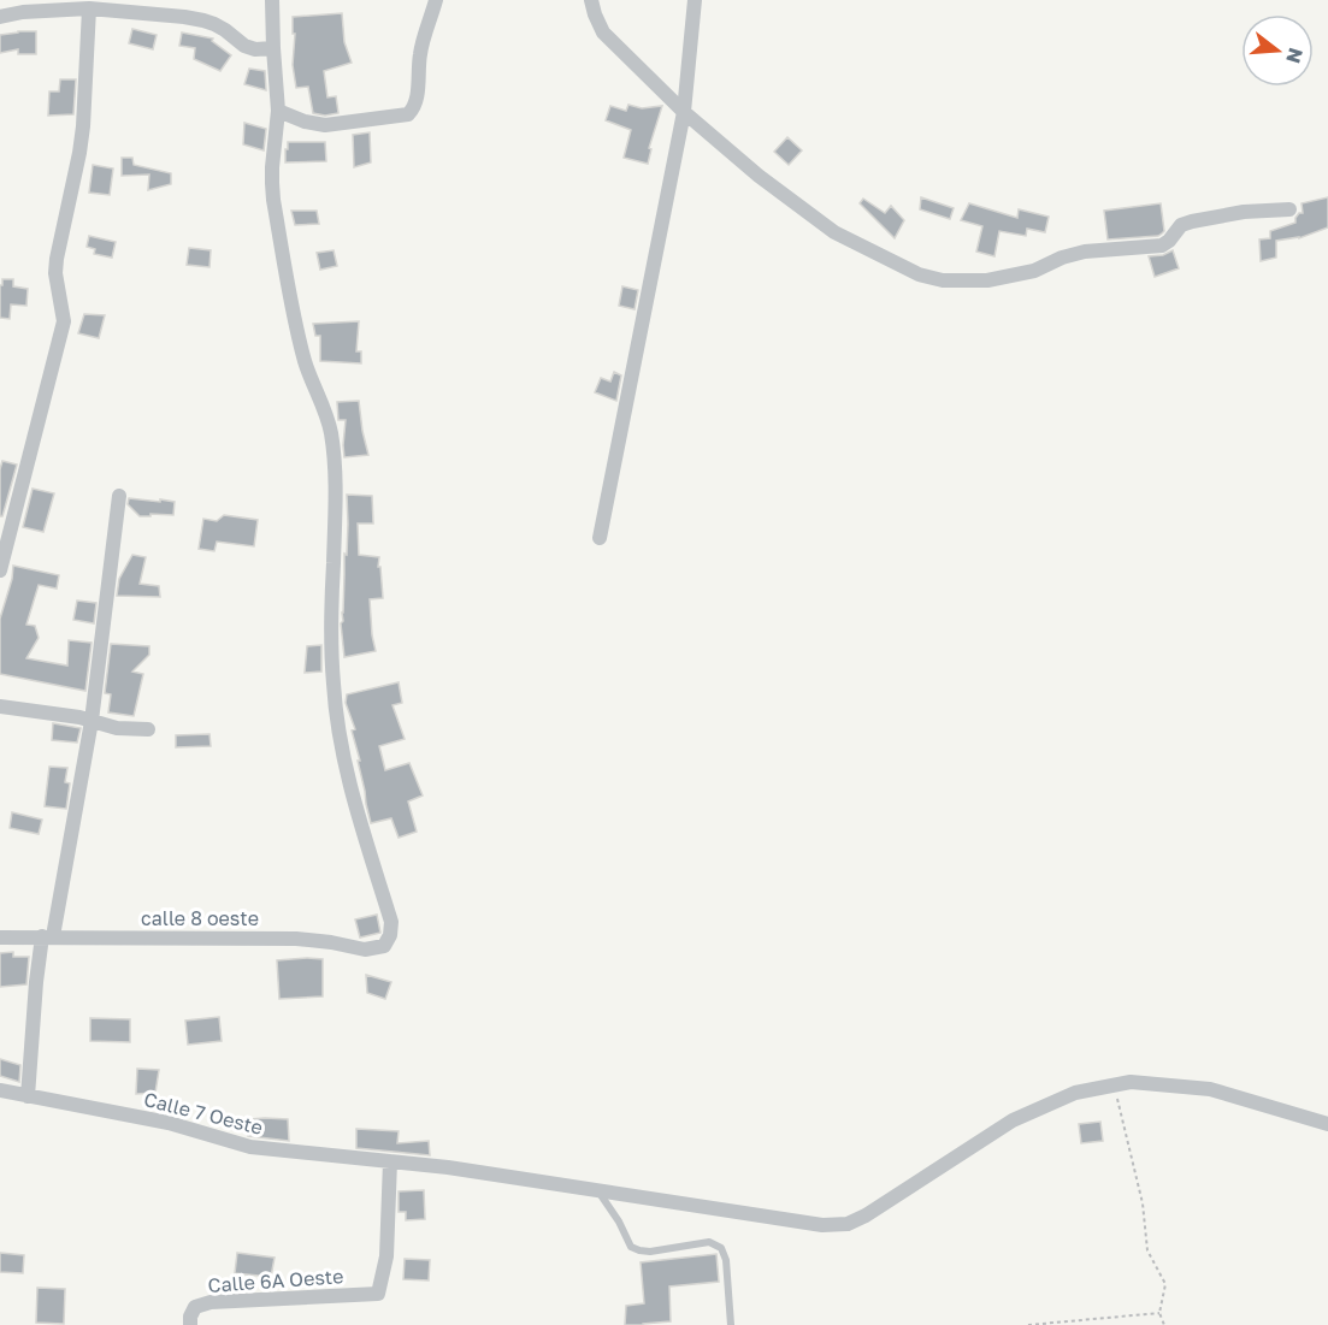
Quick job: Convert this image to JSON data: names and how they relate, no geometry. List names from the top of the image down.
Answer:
{
  "streets": {
    "street": ["calle 8 oeste", "Calle 7 Oeste", "Calle 6A Oeste"]
  },
  "crossings": [
    ["Calle 7 Oeste", "Calle 6A Oeste"]
  ],
  "north": "right"
}
